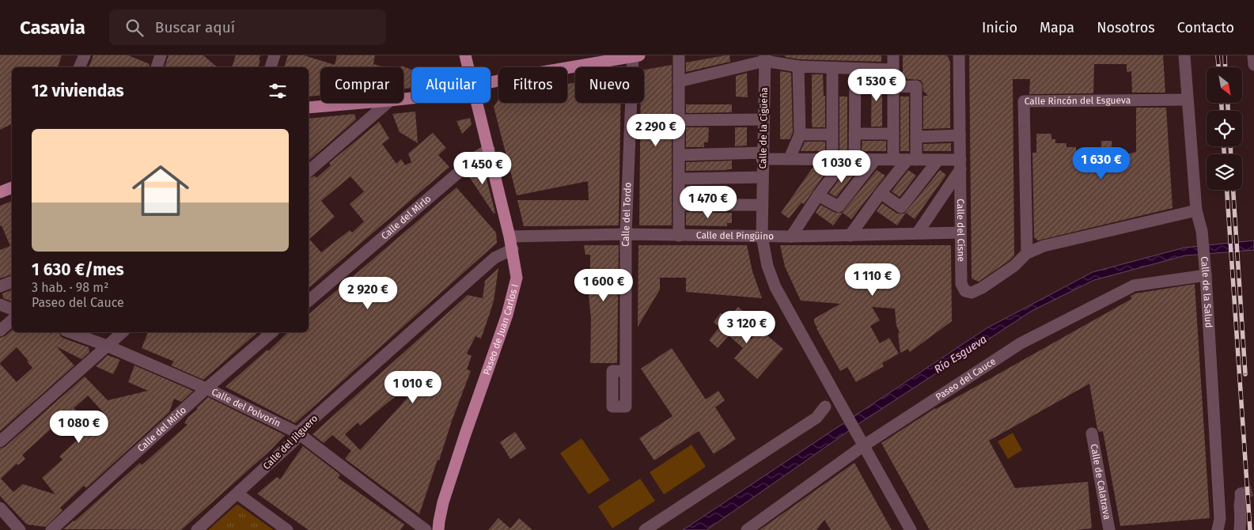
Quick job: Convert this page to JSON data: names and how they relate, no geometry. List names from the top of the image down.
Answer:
{
  "streets": {
    "main road": ["Paseo de Juan Carlos I"],
    "street": [
      "Calle Rincón del Esgueva",
      "Calle de la Cigüeña",
      "Calle del Tordo",
      "Calle del Mirlo",
      "Calle del Cisne",
      "Calle del Pingüino",
      "Calle de la Salud",
      "Paseo del Cauce",
      "Calle del Polvorín",
      "Calle del Jilguero",
      "Calle de Calatrava"
    ]
  },
  "crossings": [
    ["Calle Rincón del Esgueva", "Calle del Cisne"],
    ["Calle Rincón del Esgueva", "Calle de la Salud"],
    ["Calle de la Cigüeña", "Calle del Pingüino"],
    ["Calle de la Cigüeña", "Paseo del Cauce"],
    ["Calle del Tordo", "Calle del Pingüino"],
    ["Calle del Mirlo", "Paseo de Juan Carlos I"],
    ["Calle del Mirlo", "Calle del Polvorín"],
    ["Calle del Cisne", "Calle del Pingüino"],
    ["Calle del Pingüino", "Paseo de Juan Carlos I"],
    ["Calle de la Salud", "Paseo del Cauce"],
    ["Paseo de Juan Carlos I", "Calle del Jilguero"],
    ["Calle del Polvorín", "Calle del Jilguero"]
  ],
  "water": ["Río Esgueva"],
  "north": "bottom right",
  "page": {
    "header": "Casavia",
    "search": "Buscar aquí",
    "nav": [
      "Inicio",
      "Mapa",
      "Nosotros",
      "Contacto"
    ],
    "chip": [
      "Comprar",
      "Alquilar",
      "Filtros",
      "Nuevo"
    ],
    "heading": "12 viviendas",
    "price": [
      "1 530 €",
      "2 290 €",
      "1 630 €",
      "1 030 €",
      "1 450 €",
      "1 470 €",
      "1 110 €",
      "1 600 €",
      "2 920 €",
      "3 120 €",
      "1 010 €",
      "1 080 €"
    ],
    "list": [
      {
        "name": "1 630 €/mes",
        "note": "3 hab. · 98 m² · Paseo del Cauce"
      }
    ]
  }
}
